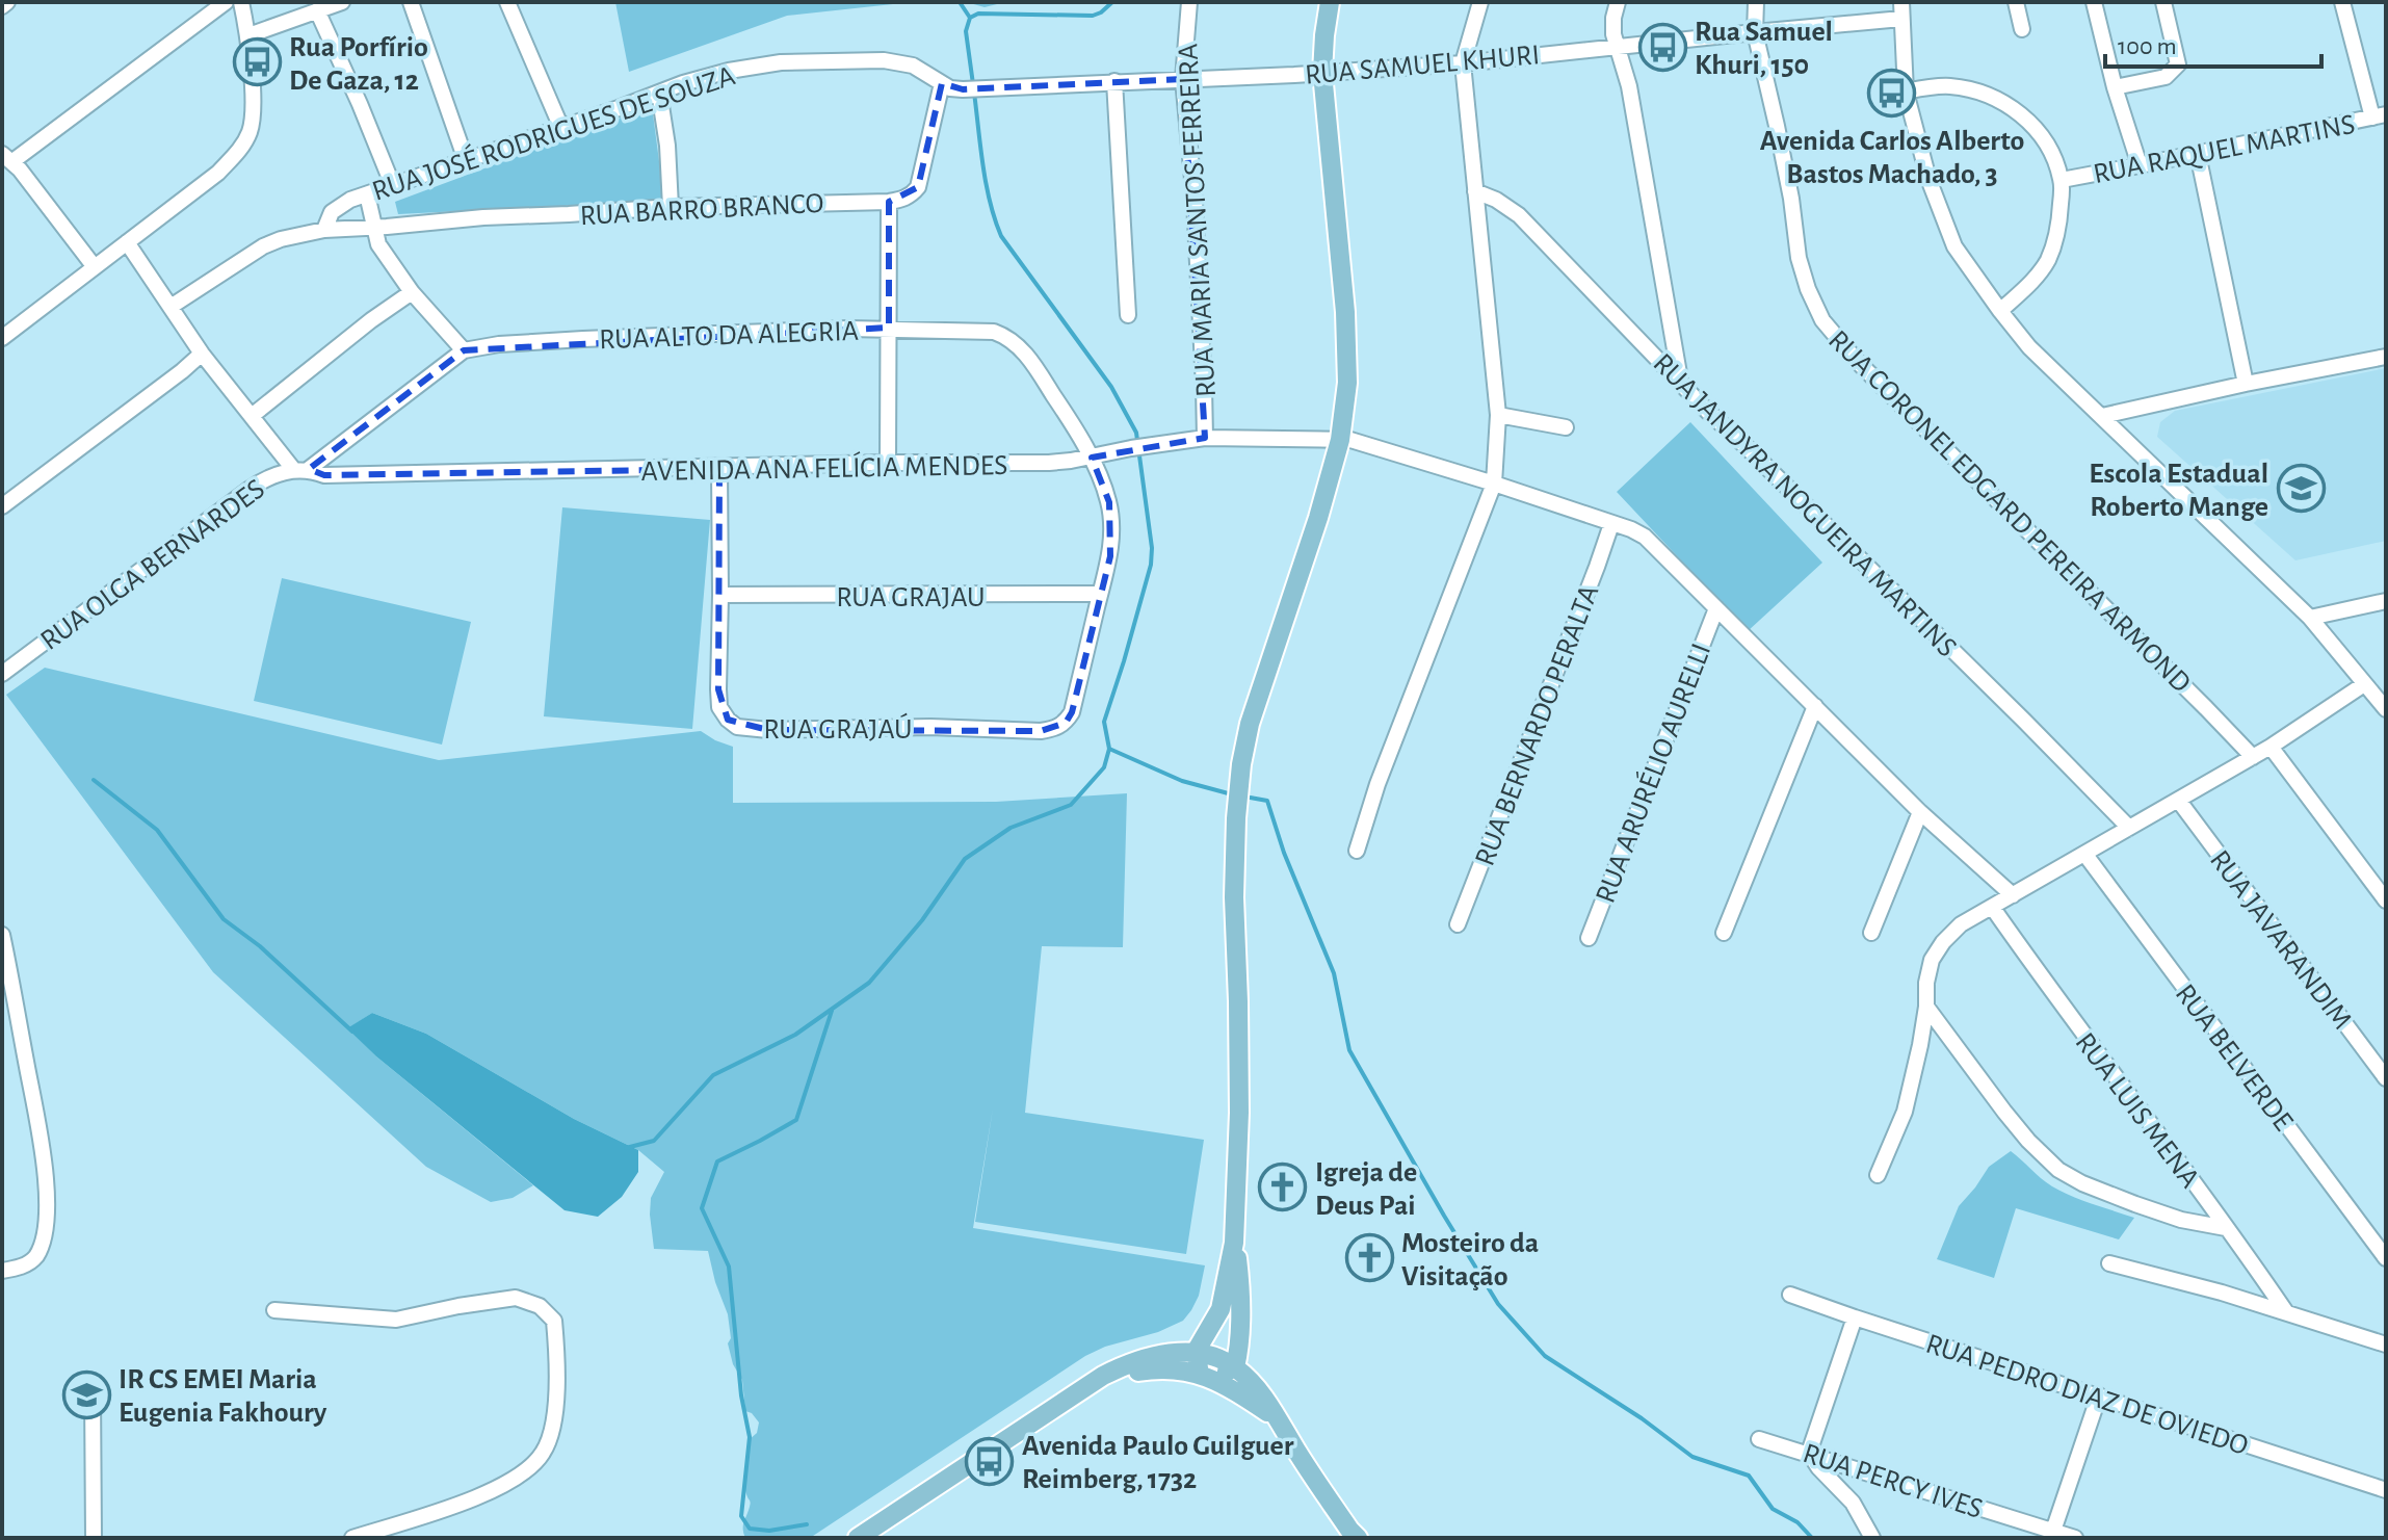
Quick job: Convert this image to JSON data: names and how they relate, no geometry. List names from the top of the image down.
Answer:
{
  "streets": {
    "street": [
      "RUA SAMUEL KHURI",
      "RUA JOSÉ RODRIGUES DE SOUZA",
      "RUA RAQUEL MARTINS",
      "RUA BARRO BRANCO",
      "RUA MARIA SANTOS FERREIRA",
      "RUA ALTO DA ALEGRIA",
      "AVENIDA ANA FELÍCIA MENDES",
      "RUA JANDYRA NOGUEIRA MARTINS",
      "RUA CORONEL EDGARD PEREIRA ARMOND",
      "RUA OLGA BERNARDES",
      "RUA GRAJAU",
      "RUA BERNARDO PERALTA",
      "RUA GRAJAÚ",
      "RUA ARURÉLIO AURELLI",
      "RUA JAVARANDIM",
      "RUA BELVERDE",
      "RUA LUIS MENA",
      "RUA PEDRO DIAZ DE OVIEDO",
      "RUA PERCY IVES"
    ]
  },
  "crossings": [
    ["RUA SAMUEL KHURI", "RUA JOSÉ RODRIGUES DE SOUZA"],
    ["RUA SAMUEL KHURI", "RUA MARIA SANTOS FERREIRA"],
    ["RUA SAMUEL KHURI", "RUA CORONEL EDGARD PEREIRA ARMOND"],
    ["RUA JOSÉ RODRIGUES DE SOUZA", "RUA BARRO BRANCO"],
    ["RUA MARIA SANTOS FERREIRA", "AVENIDA ANA FELÍCIA MENDES"],
    ["RUA ALTO DA ALEGRIA", "AVENIDA ANA FELÍCIA MENDES"],
    ["AVENIDA ANA FELÍCIA MENDES", "RUA OLGA BERNARDES"],
    ["AVENIDA ANA FELÍCIA MENDES", "RUA BERNARDO PERALTA"],
    ["AVENIDA ANA FELÍCIA MENDES", "RUA GRAJAÚ"],
    ["AVENIDA ANA FELÍCIA MENDES", "RUA ARURÉLIO AURELLI"],
    ["RUA GRAJAU", "RUA GRAJAÚ"]
  ],
  "places": {
    "bus stop": [
      "Rua Samuel Khuri, 150",
      "Rua Porfírio De Gaza, 12",
      "Avenida Carlos Alberto Bastos Machado, 3",
      "Avenida Paulo Guilguer Reimberg, 1732"
    ],
    "school or university": ["Escola Estadual Roberto Mange", "IR CS EMEI Maria Eugenia Fakhoury"],
    "church": ["Igreja de Deus Pai", "Mosteiro da Visitação"]
  },
  "scale_bar": "100 m"
}
